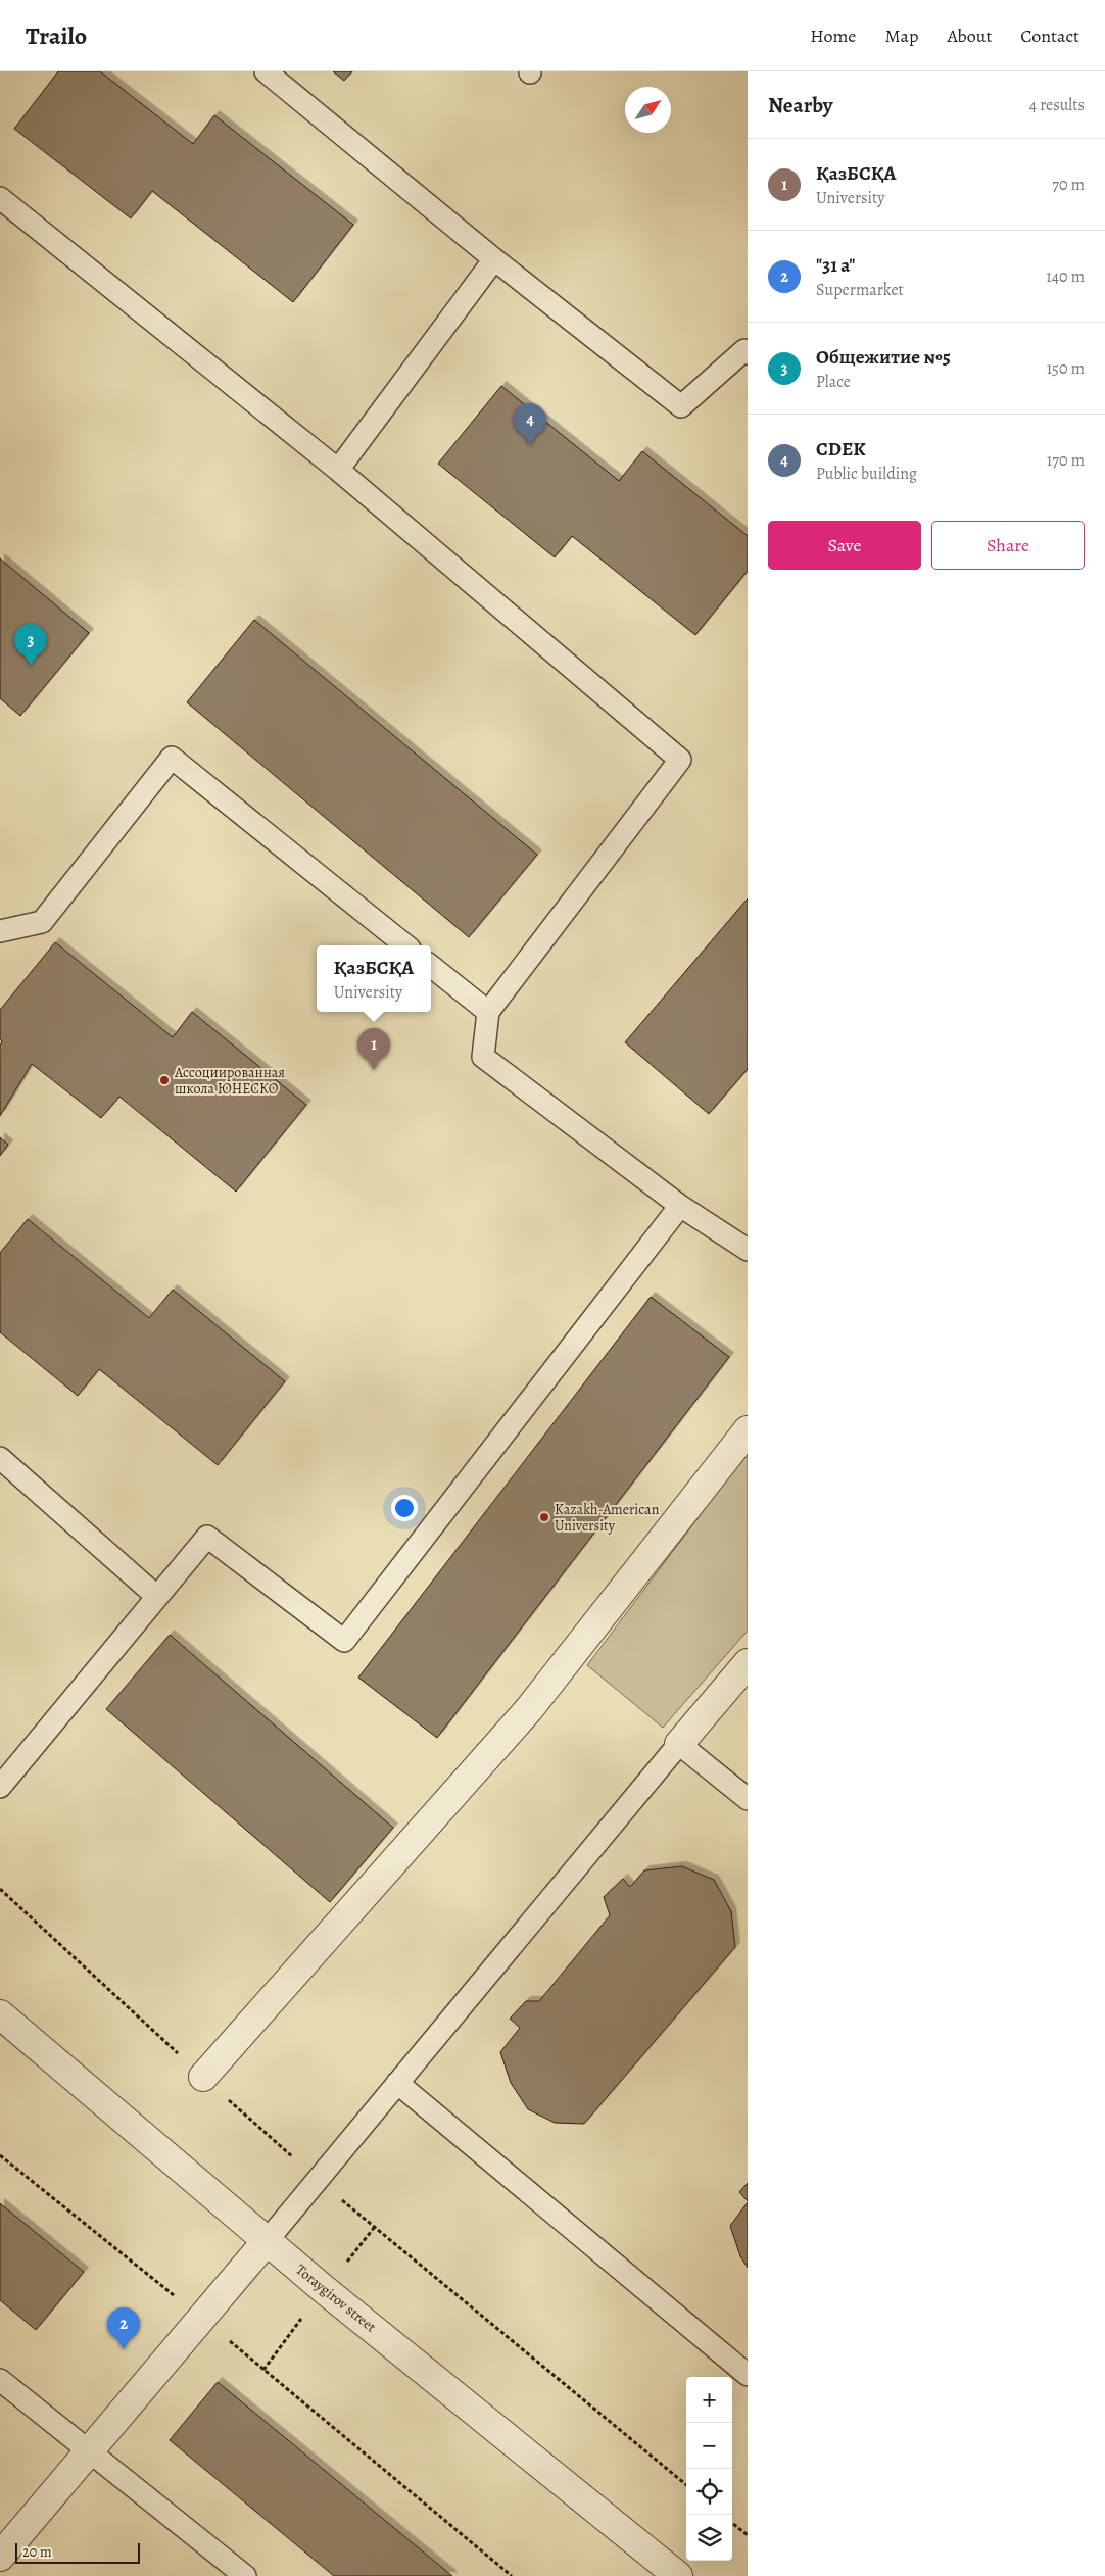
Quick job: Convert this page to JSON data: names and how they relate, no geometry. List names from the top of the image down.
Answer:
{
  "streets": {
    "street": ["Toraygirov street"]
  },
  "places": ["Ассоциированная школа ЮНЕСКО", "Kazakh-American University"],
  "scale_bar": "20 m",
  "north": "top right",
  "page": {
    "header": "Trailo",
    "nav": [
      "Home",
      "Map",
      "About",
      "Contact"
    ],
    "heading": ["Nearby", "4 results"],
    "list": [
      {
        "mark": "1",
        "name": "ҚазБСҚА",
        "note": "University",
        "value": "70 m"
      },
      {
        "mark": "2",
        "name": "\"31 а\"",
        "note": "Supermarket",
        "value": "140 m"
      },
      {
        "mark": "3",
        "name": "Общежитие №5",
        "note": "Place",
        "value": "150 m"
      },
      {
        "mark": "4",
        "name": "CDEK",
        "note": "Public building",
        "value": "170 m"
      }
    ],
    "pins": [
      "4",
      "3",
      "1",
      "2"
    ],
    "buttons": ["Save", "Share"],
    "popup": ["ҚазБСҚА", "University"],
    "map_buttons": ["+", "−"],
    "scale": "20 m"
  }
}
